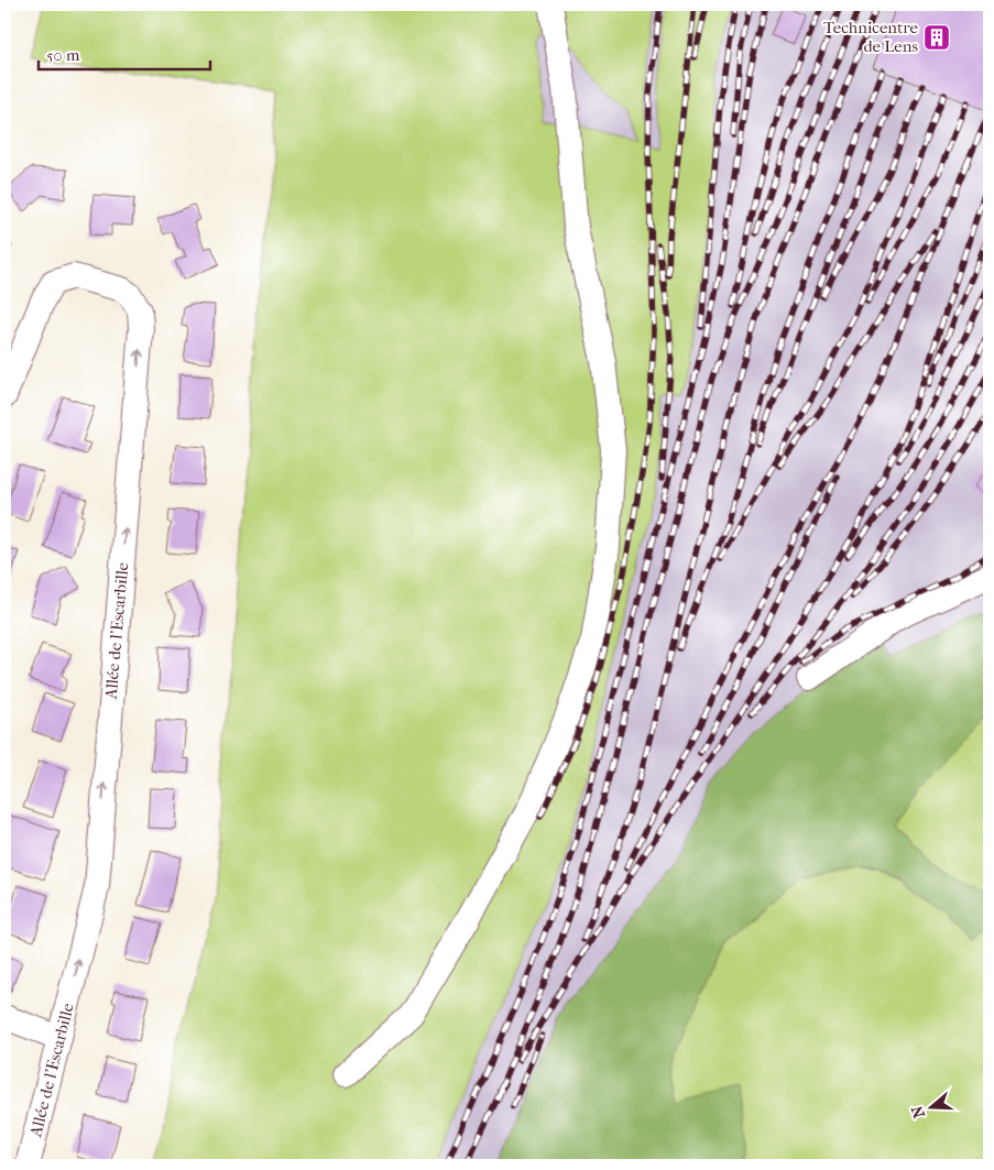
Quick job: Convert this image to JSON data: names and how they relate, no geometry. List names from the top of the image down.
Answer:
{
  "streets": {
    "street": ["Allée de l'Escarbille"]
  },
  "places": {
    "building": ["Technicentre de Lens"]
  },
  "scale_bar": "50 m",
  "north": "left"
}
